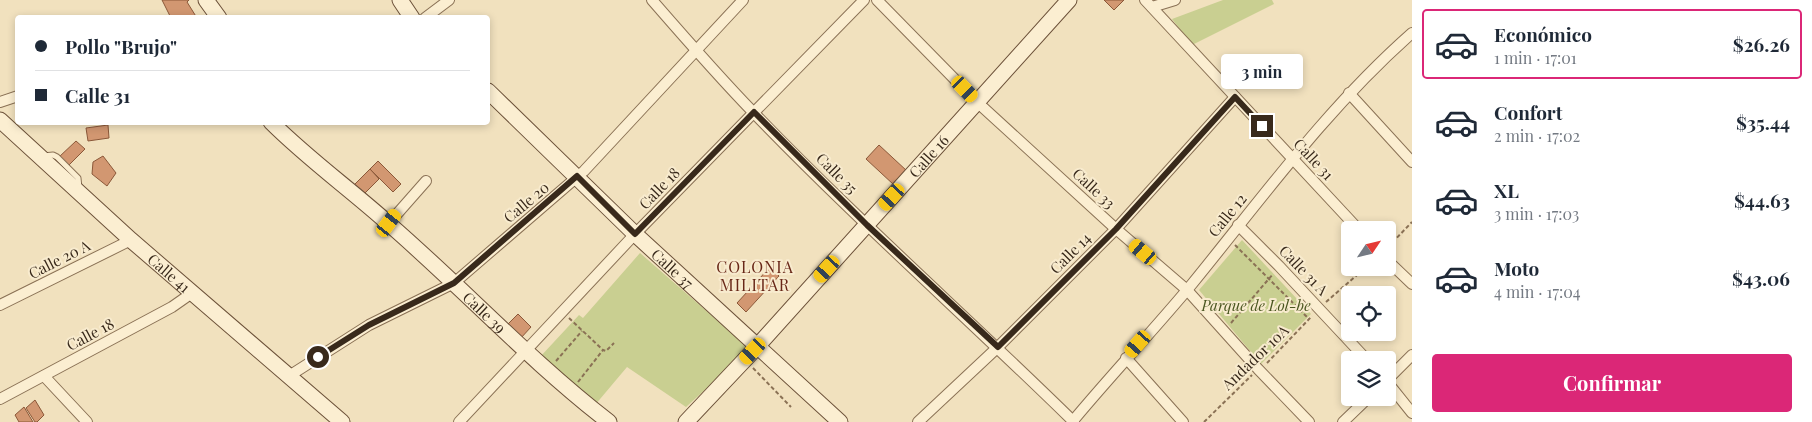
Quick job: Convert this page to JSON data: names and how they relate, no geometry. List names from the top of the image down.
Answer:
{
  "streets": {
    "main road": [
      "Calle 16",
      "Calle 37",
      "Calle 41",
      "Calle 39"
    ],
    "street": [
      "Calle 31",
      "Calle 35",
      "Calle 18",
      "Calle 33",
      "Calle 20",
      "Calle 12",
      "Calle 14",
      "Calle 20 A",
      "Calle 31 A"
    ],
    "path": ["Andador 10A"]
  },
  "crossings": [
    ["Calle 16", "Calle 35"],
    ["Calle 16", "Calle 33"],
    ["Calle 16", "Calle 37"],
    ["Calle 31", "Calle 12"],
    ["Calle 31", "Calle 14"],
    ["Calle 35", "Calle 18"],
    ["Calle 35", "Calle 20"],
    ["Calle 35", "Calle 12"],
    ["Calle 35", "Calle 14"],
    ["Calle 18", "Calle 37"],
    ["Calle 18", "Calle 41"],
    ["Calle 18", "Calle 39"],
    ["Calle 33", "Calle 12"],
    ["Calle 33", "Calle 14"],
    ["Calle 33", "Andador 10A"],
    ["Calle 20", "Calle 37"],
    ["Calle 20", "Calle 41"],
    ["Calle 20", "Calle 39"],
    ["Calle 12", "Calle 31 A"],
    ["Calle 20 A", "Calle 41"],
    ["Calle 31 A", "Andador 10A"]
  ],
  "districts": ["COLONIA MILITAR"],
  "parks": ["Parque de Lol-be"],
  "north": "top right",
  "page": {
    "list": [
      {
        "name": "Económico",
        "note": "1 min · 17:01",
        "value": "$26.26"
      },
      {
        "name": "Confort",
        "note": "2 min · 17:02",
        "value": "$35.44"
      },
      {
        "name": "XL",
        "note": "3 min · 17:03",
        "value": "$44.63"
      },
      {
        "name": "Moto",
        "note": "4 min · 17:04",
        "value": "$43.06"
      }
    ],
    "banner": ["Pollo \"Brujo\"", "Calle 31"],
    "bubble": "3 min",
    "buttons": "Confirmar"
  }
}
